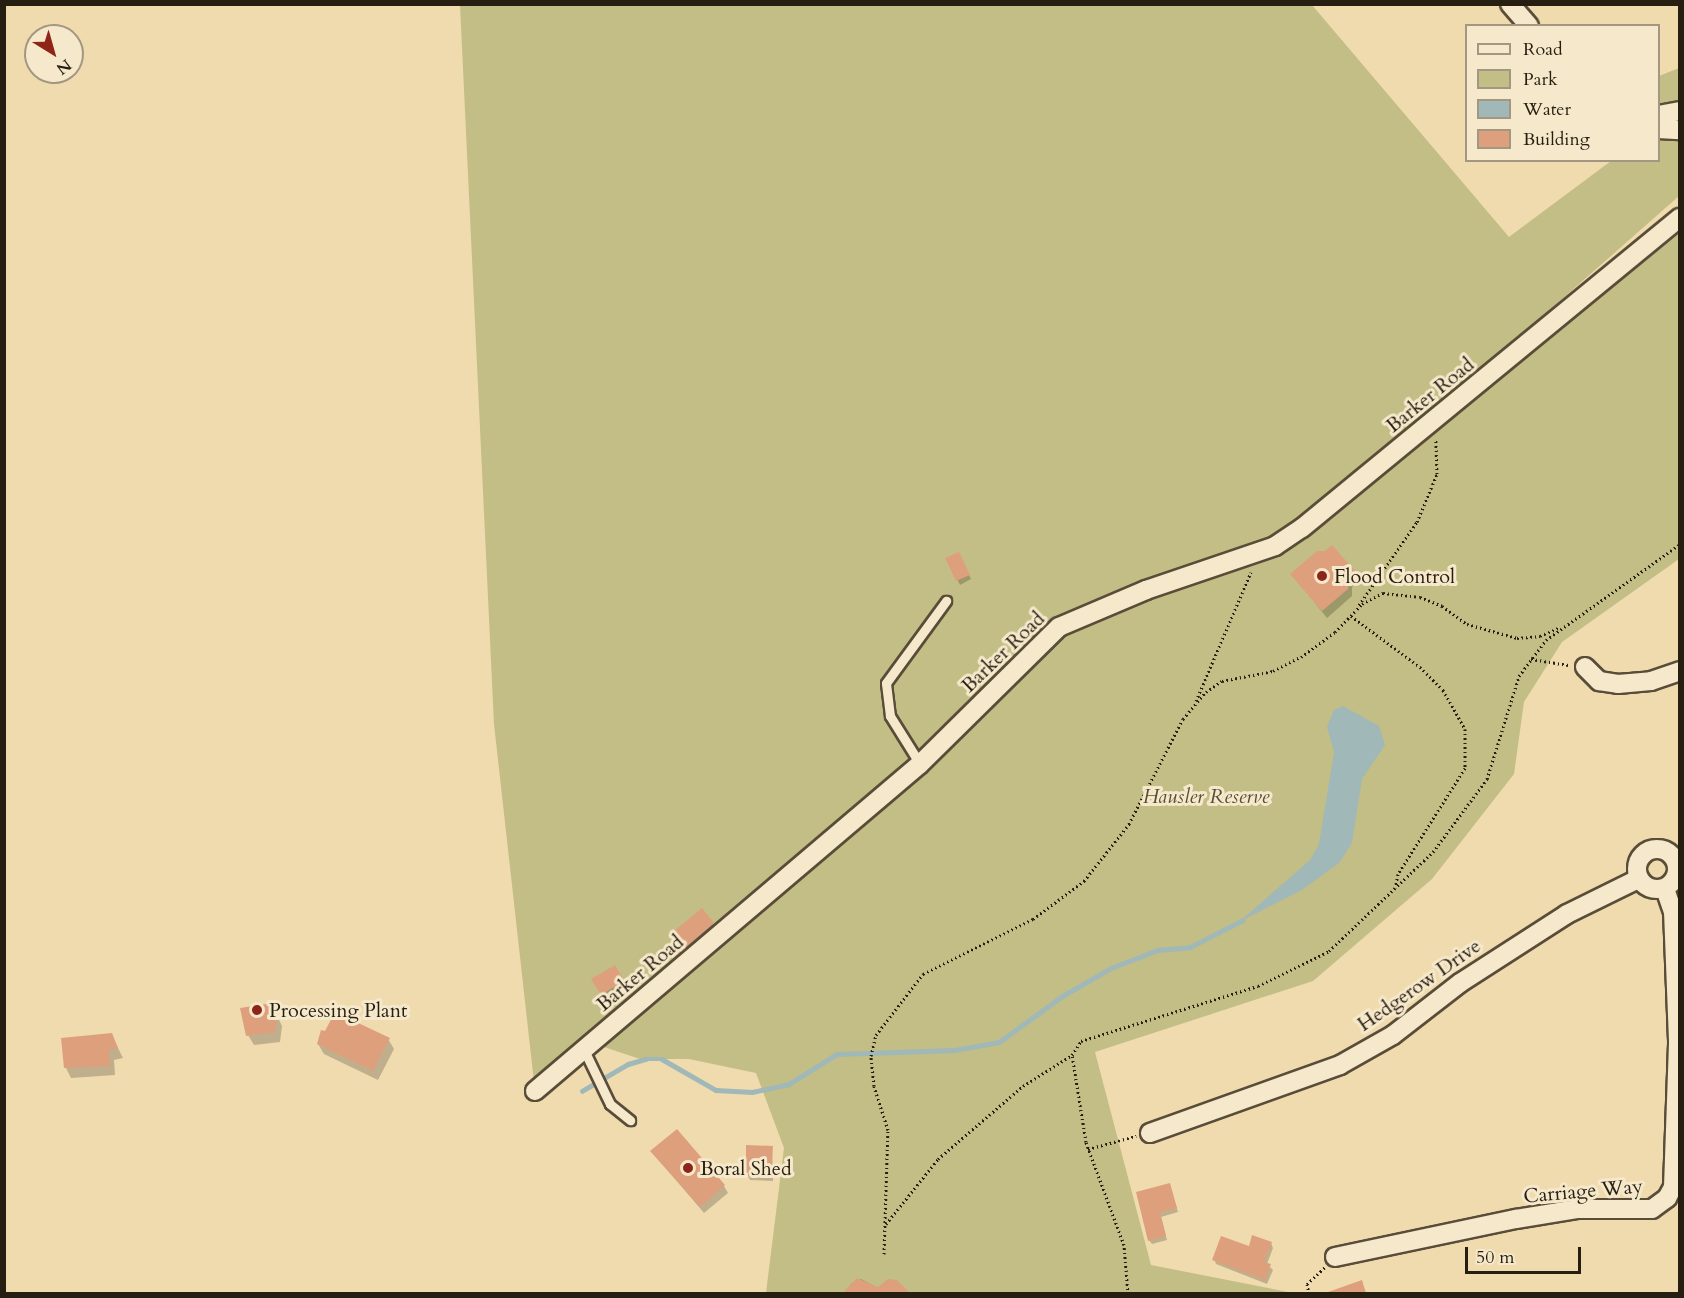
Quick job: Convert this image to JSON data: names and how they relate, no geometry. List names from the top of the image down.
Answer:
{
  "streets": {
    "street": ["Barker Road", "Hedgerow Drive", "Carriage Way"]
  },
  "crossings": [
    ["Hedgerow Drive", "Carriage Way"]
  ],
  "parks": ["Hausler Reserve"],
  "places": ["Flood Control", "Processing Plant", "Boral Shed"],
  "legend": [
    "Road",
    "Park",
    "Water",
    "Building"
  ],
  "scale_bar": "50 m",
  "north": "bottom right"
}
